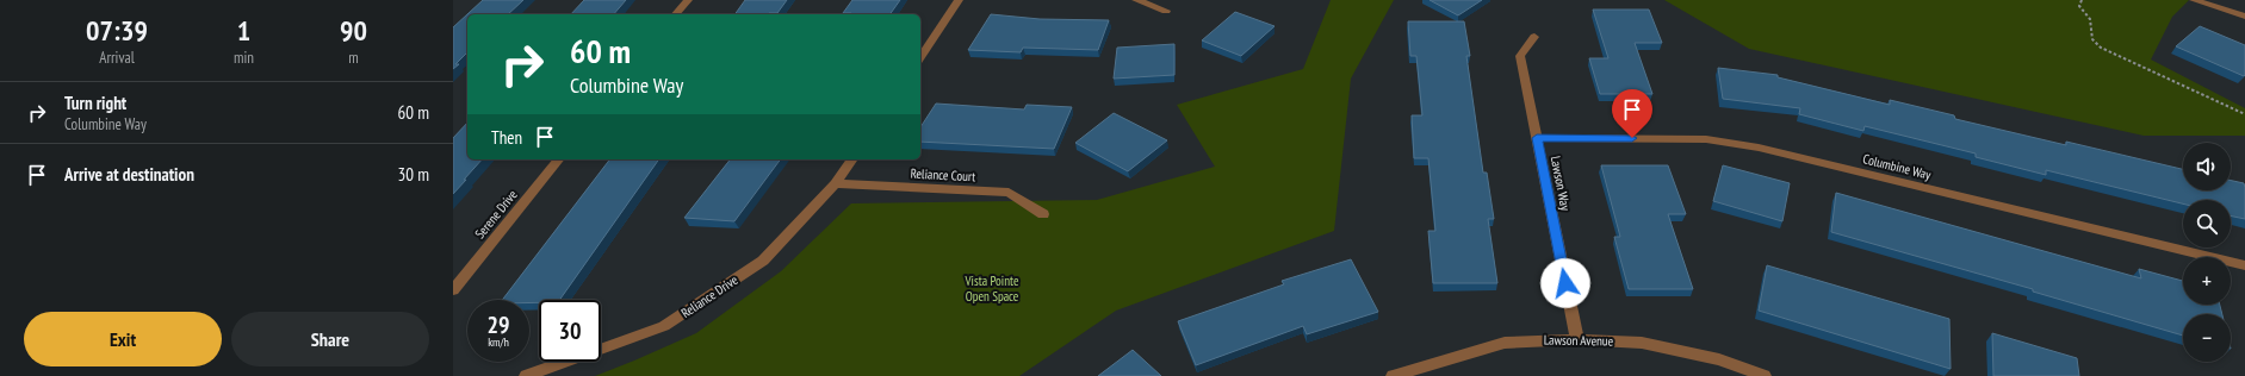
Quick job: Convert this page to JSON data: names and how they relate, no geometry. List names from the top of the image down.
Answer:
{
  "streets": {
    "street": [
      "Columbine Way",
      "Reliance Court",
      "Lawson Way",
      "Serene Drive",
      "Reliance Drive",
      "Lawson Avenue"
    ]
  },
  "crossings": [
    ["Columbine Way", "Lawson Way"],
    ["Reliance Court", "Reliance Drive"],
    ["Lawson Way", "Lawson Avenue"]
  ],
  "parks": ["Vista Pointe Open Space"],
  "page": {
    "eta": [
      "07:39",
      "Arrival",
      "1",
      "min",
      "90",
      "m"
    ],
    "turn": ["60 m", "Columbine Way"],
    "list": [
      {
        "name": "Turn right",
        "note": "Columbine Way",
        "value": "60 m"
      },
      {
        "name": "Arrive at destination",
        "value": "30 m"
      }
    ],
    "then": "Then",
    "map_buttons": ["+", "−"],
    "speed": "29 km/h",
    "limit": "30",
    "buttons": ["Exit", "Share"]
  }
}
